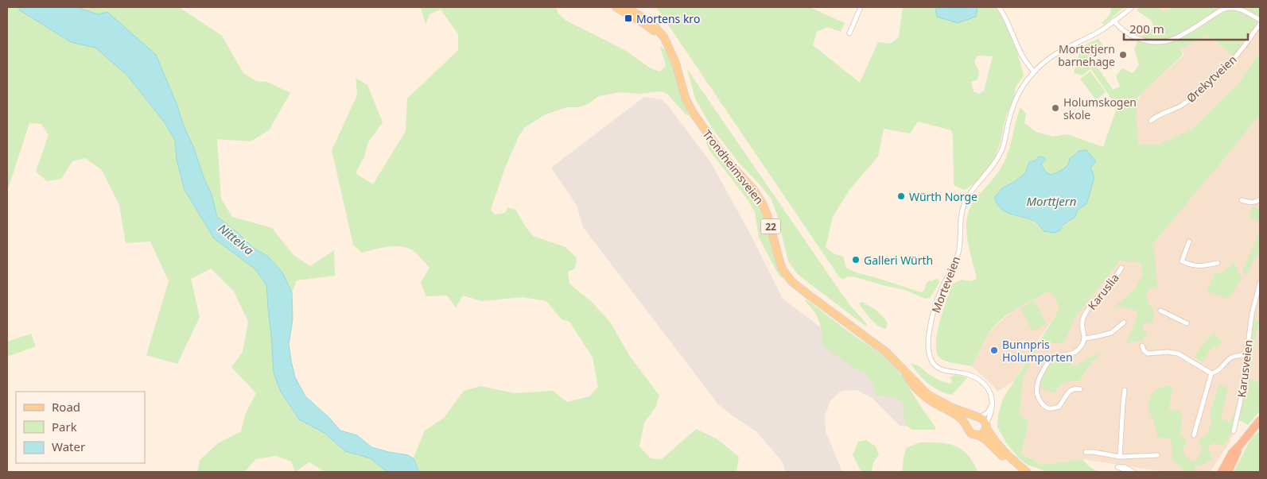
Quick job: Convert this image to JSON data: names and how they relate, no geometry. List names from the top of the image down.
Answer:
{
  "streets": {
    "main road": ["Trondheimsveien", "22"],
    "street": [
      "Ørekytveien",
      "Morteveien",
      "Karuslia",
      "Karusveien"
    ]
  },
  "crossings": [
    ["Trondheimsveien", "22"]
  ],
  "water": ["Morttjern", "Nittelva"],
  "places": {
    "transit": ["Mortens kro"],
    "other": [
      "Mortetjern barnehage",
      "Holumskogen skole",
      "Würth Norge",
      "Galleri Würth",
      "Bunnpris Holumporten"
    ]
  },
  "legend": ["Road", "Park", "Water"],
  "scale_bar": "200 m"
}
